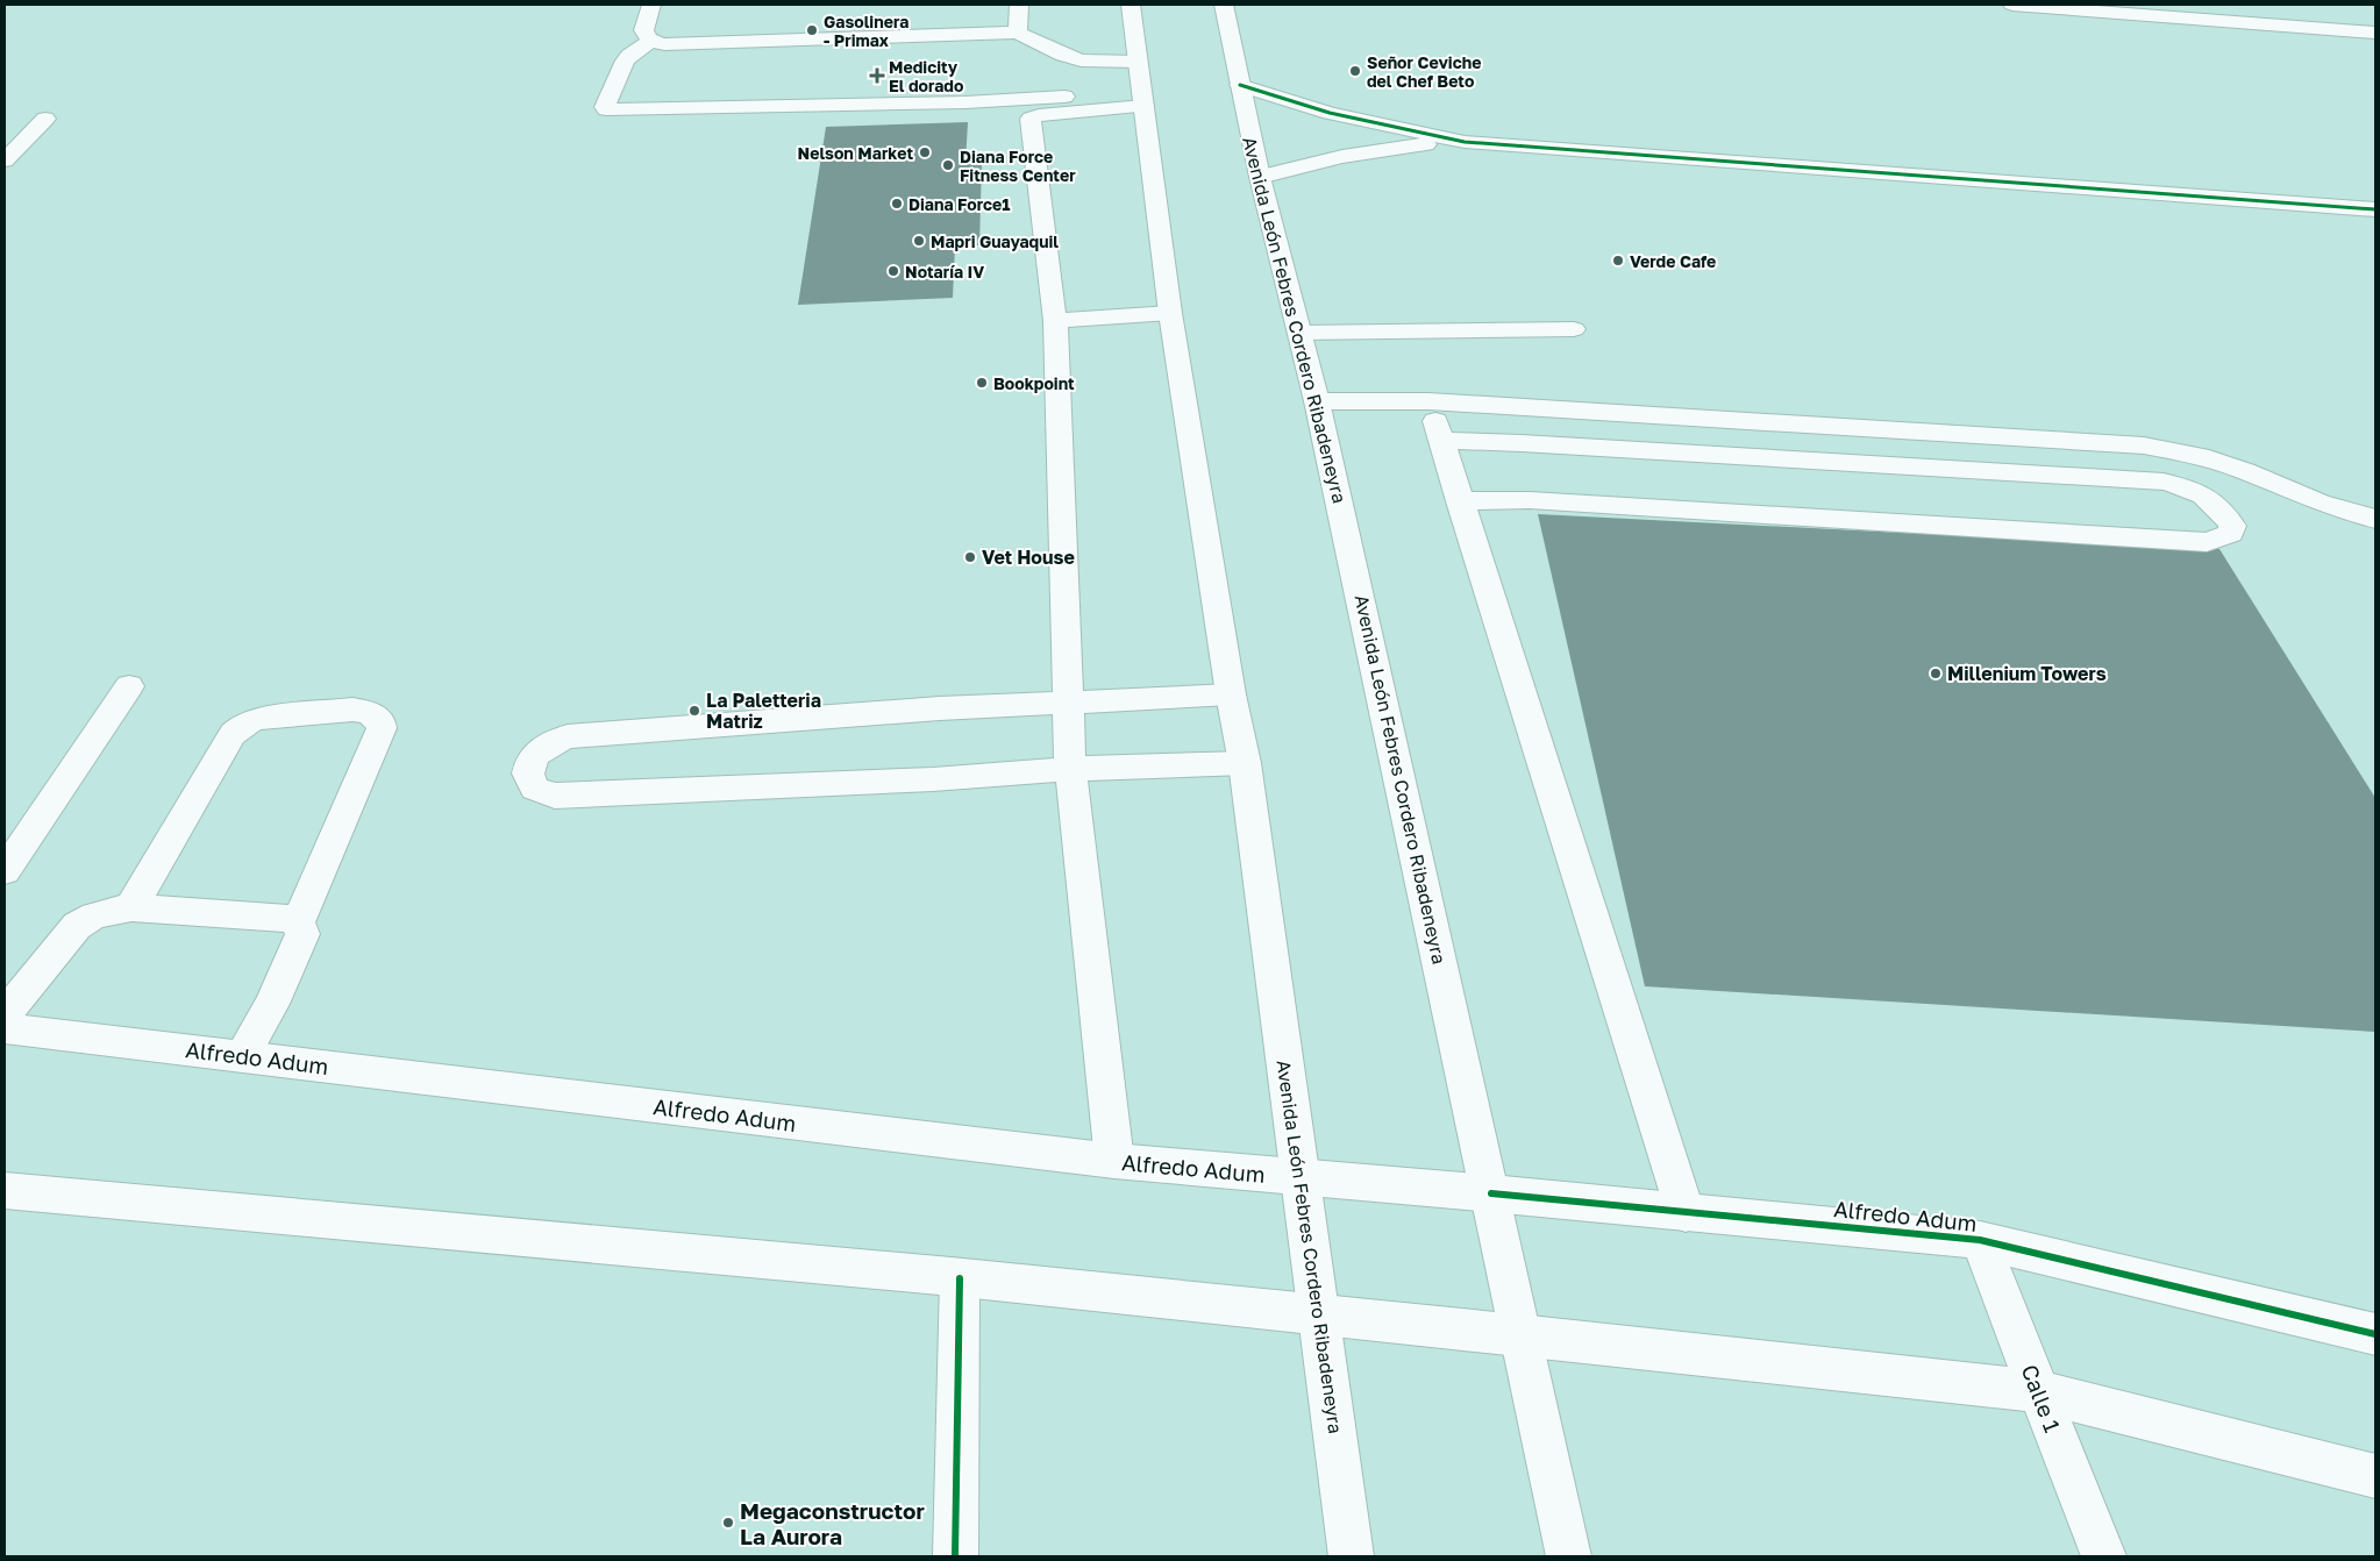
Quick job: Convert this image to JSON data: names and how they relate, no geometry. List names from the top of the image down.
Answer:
{
  "streets": {
    "main road": ["Avenida León Febres Cordero Ribadeneyra", "Alfredo Adum", "Calle 1"]
  },
  "crossings": [
    ["Avenida León Febres Cordero Ribadeneyra", "Alfredo Adum"],
    ["Alfredo Adum", "Calle 1"]
  ],
  "places": {
    "other": [
      "Gasolinera - Primax",
      "Señor Ceviche del Chef Beto",
      "Nelson Market",
      "Diana Force Fitness Center",
      "Diana Force1",
      "Mapri Guayaquil",
      "Verde Cafe",
      "Notaría IV",
      "Bookpoint",
      "Vet House",
      "Millenium Towers",
      "La Paletteria Matriz",
      "Megaconstructor La Aurora"
    ],
    "health": ["Medicity El dorado"]
  }
}
